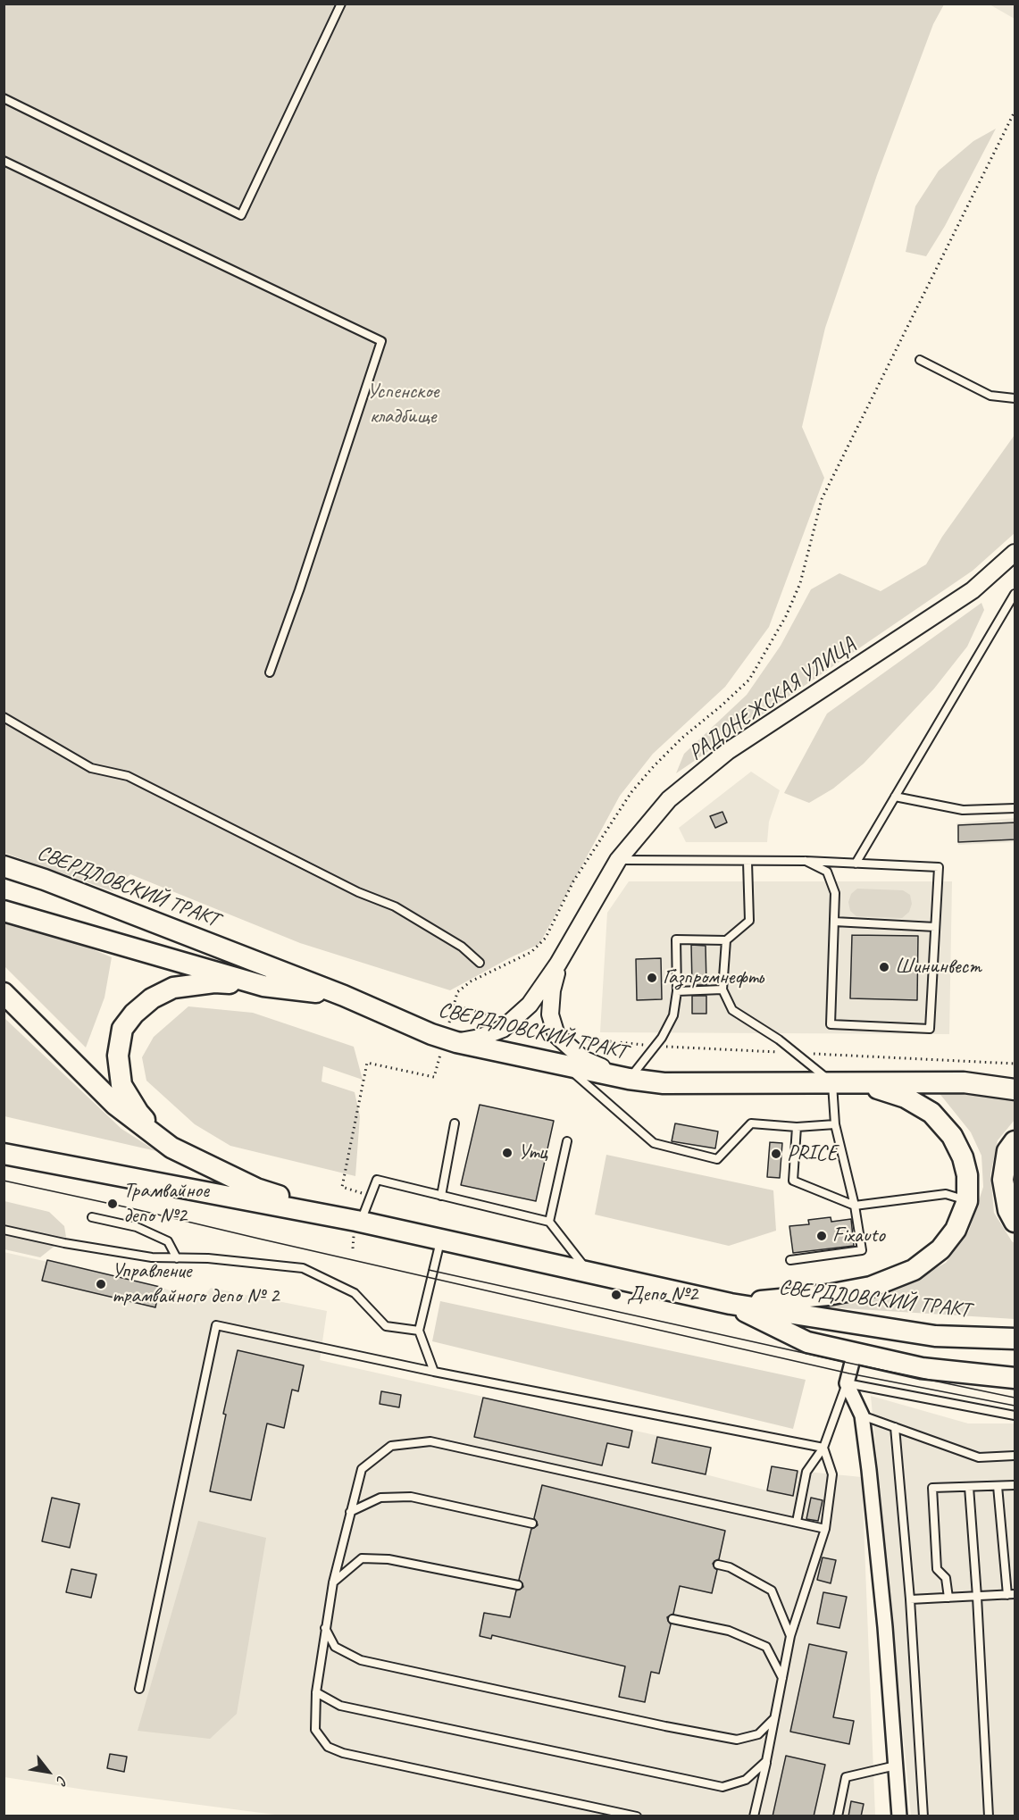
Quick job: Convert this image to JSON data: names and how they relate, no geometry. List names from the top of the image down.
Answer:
{
  "streets": {
    "main road": ["СВЕРДЛОВСКИЙ ТРАКТ"],
    "street": ["РАДОНЕЖСКАЯ УЛИЦА"]
  },
  "crossings": [
    ["РАДОНЕЖСКАЯ УЛИЦА", "СВЕРДЛОВСКИЙ ТРАКТ"]
  ],
  "parks": ["Успенское кладбище"],
  "places": [
    "Шининвест",
    "Газпромнефть",
    "Утц",
    "PRICE",
    "Трамвайное депо №2",
    "Fixauto",
    "Управление трамвайного депо № 2",
    "Депо №2"
  ],
  "north": "bottom right"
}
